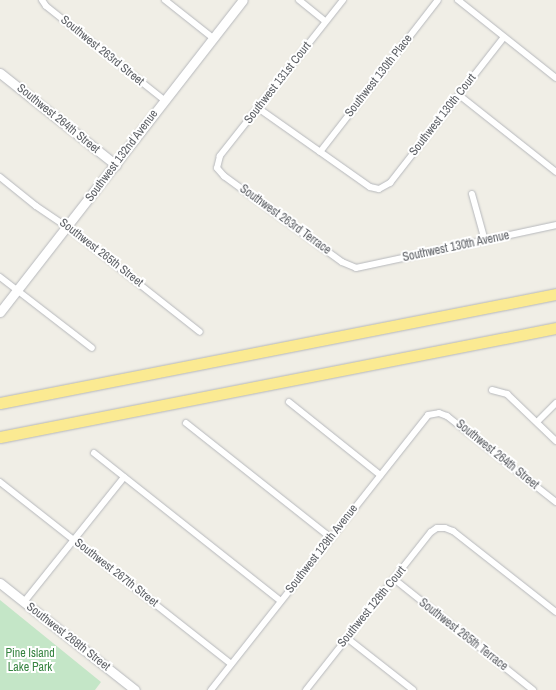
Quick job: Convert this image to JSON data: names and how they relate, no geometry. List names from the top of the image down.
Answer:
{
  "streets": {
    "street": [
      "Southwest 263rd Street",
      "Southwest 130th Place",
      "Southwest 131st Court",
      "Southwest 130th Court",
      "Southwest 264th Street",
      "Southwest 132nd Avenue",
      "Southwest 263rd Terrace",
      "Southwest 130th Avenue",
      "Southwest 265th Street",
      "Southwest 129th Avenue",
      "Southwest 267th Street",
      "Southwest 128th Court",
      "Southwest 265th Terrace",
      "Southwest 268th Street"
    ]
  },
  "crossings": [
    ["Southwest 263rd Street", "Southwest 132nd Avenue"],
    ["Southwest 130th Place", "Southwest 130th Court"],
    ["Southwest 131st Court", "Southwest 263rd Terrace"],
    ["Southwest 264th Street", "Southwest 132nd Avenue"],
    ["Southwest 264th Street", "Southwest 129th Avenue"],
    ["Southwest 132nd Avenue", "Southwest 265th Street"],
    ["Southwest 263rd Terrace", "Southwest 130th Avenue"],
    ["Southwest 129th Avenue", "Southwest 267th Street"],
    ["Southwest 128th Court", "Southwest 265th Terrace"]
  ],
  "parks": ["Pine Island Lake Park"]
}
